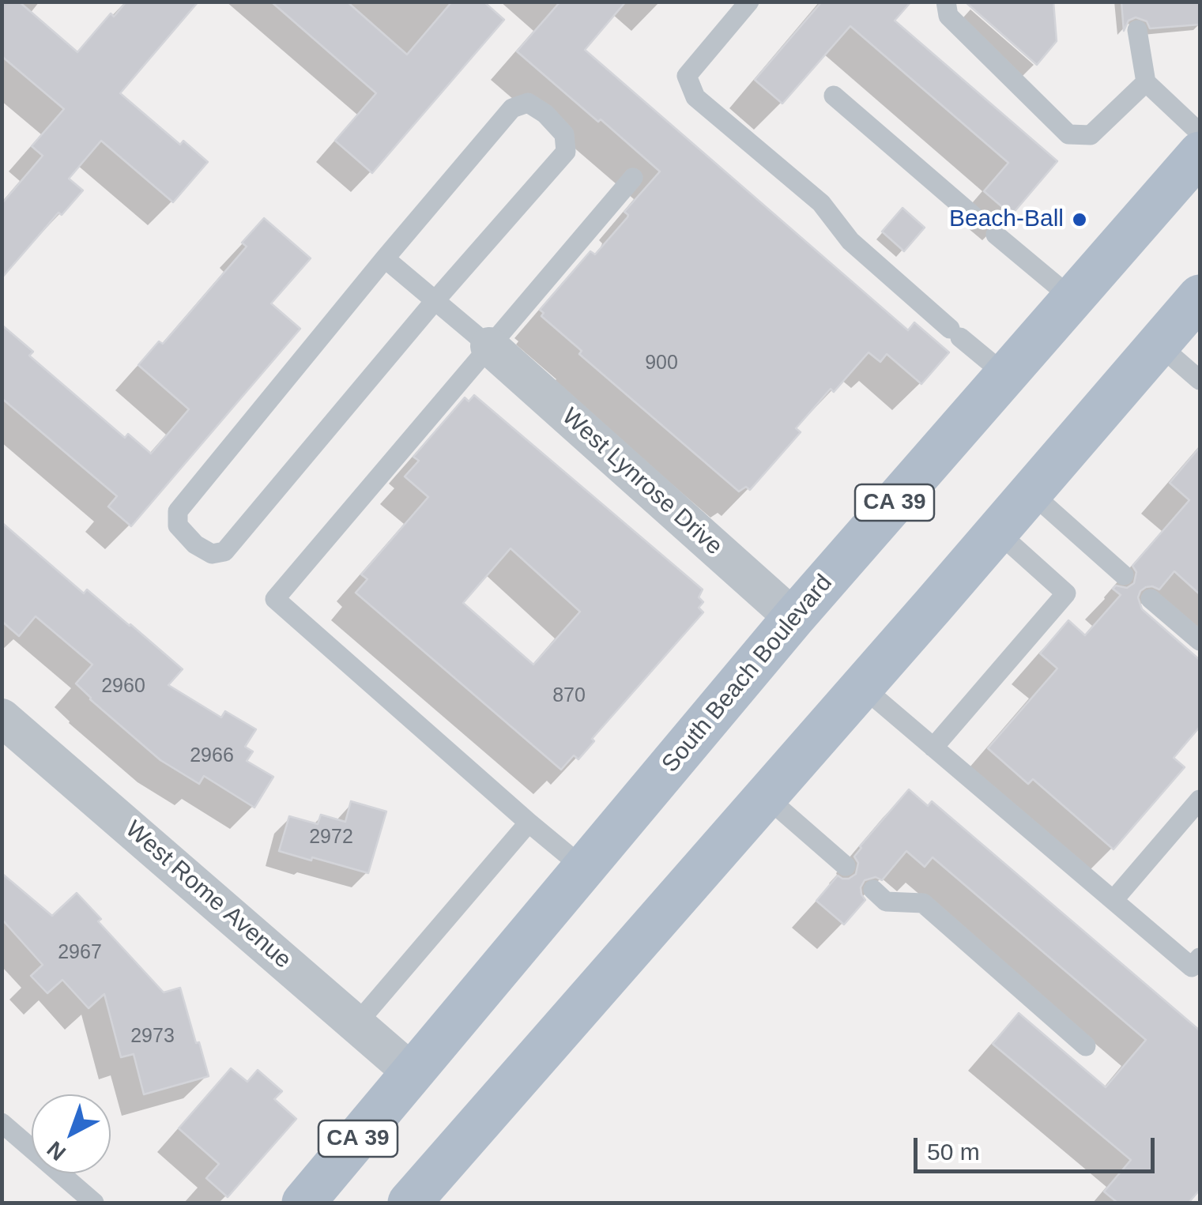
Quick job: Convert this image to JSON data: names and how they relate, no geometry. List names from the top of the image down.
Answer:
{
  "streets": {
    "main road": ["CA 39", "South Beach Boulevard"],
    "street": ["West Lynrose Drive", "West Rome Avenue"]
  },
  "crossings": [
    ["West Lynrose Drive", "South Beach Boulevard"],
    ["South Beach Boulevard", "West Rome Avenue"]
  ],
  "places": ["Beach-Ball"],
  "house_numbers": [
    "900",
    "2960",
    "870",
    "2966",
    "2972",
    "2967",
    "2973"
  ],
  "scale_bar": "50 m",
  "north": "bottom left"
}
